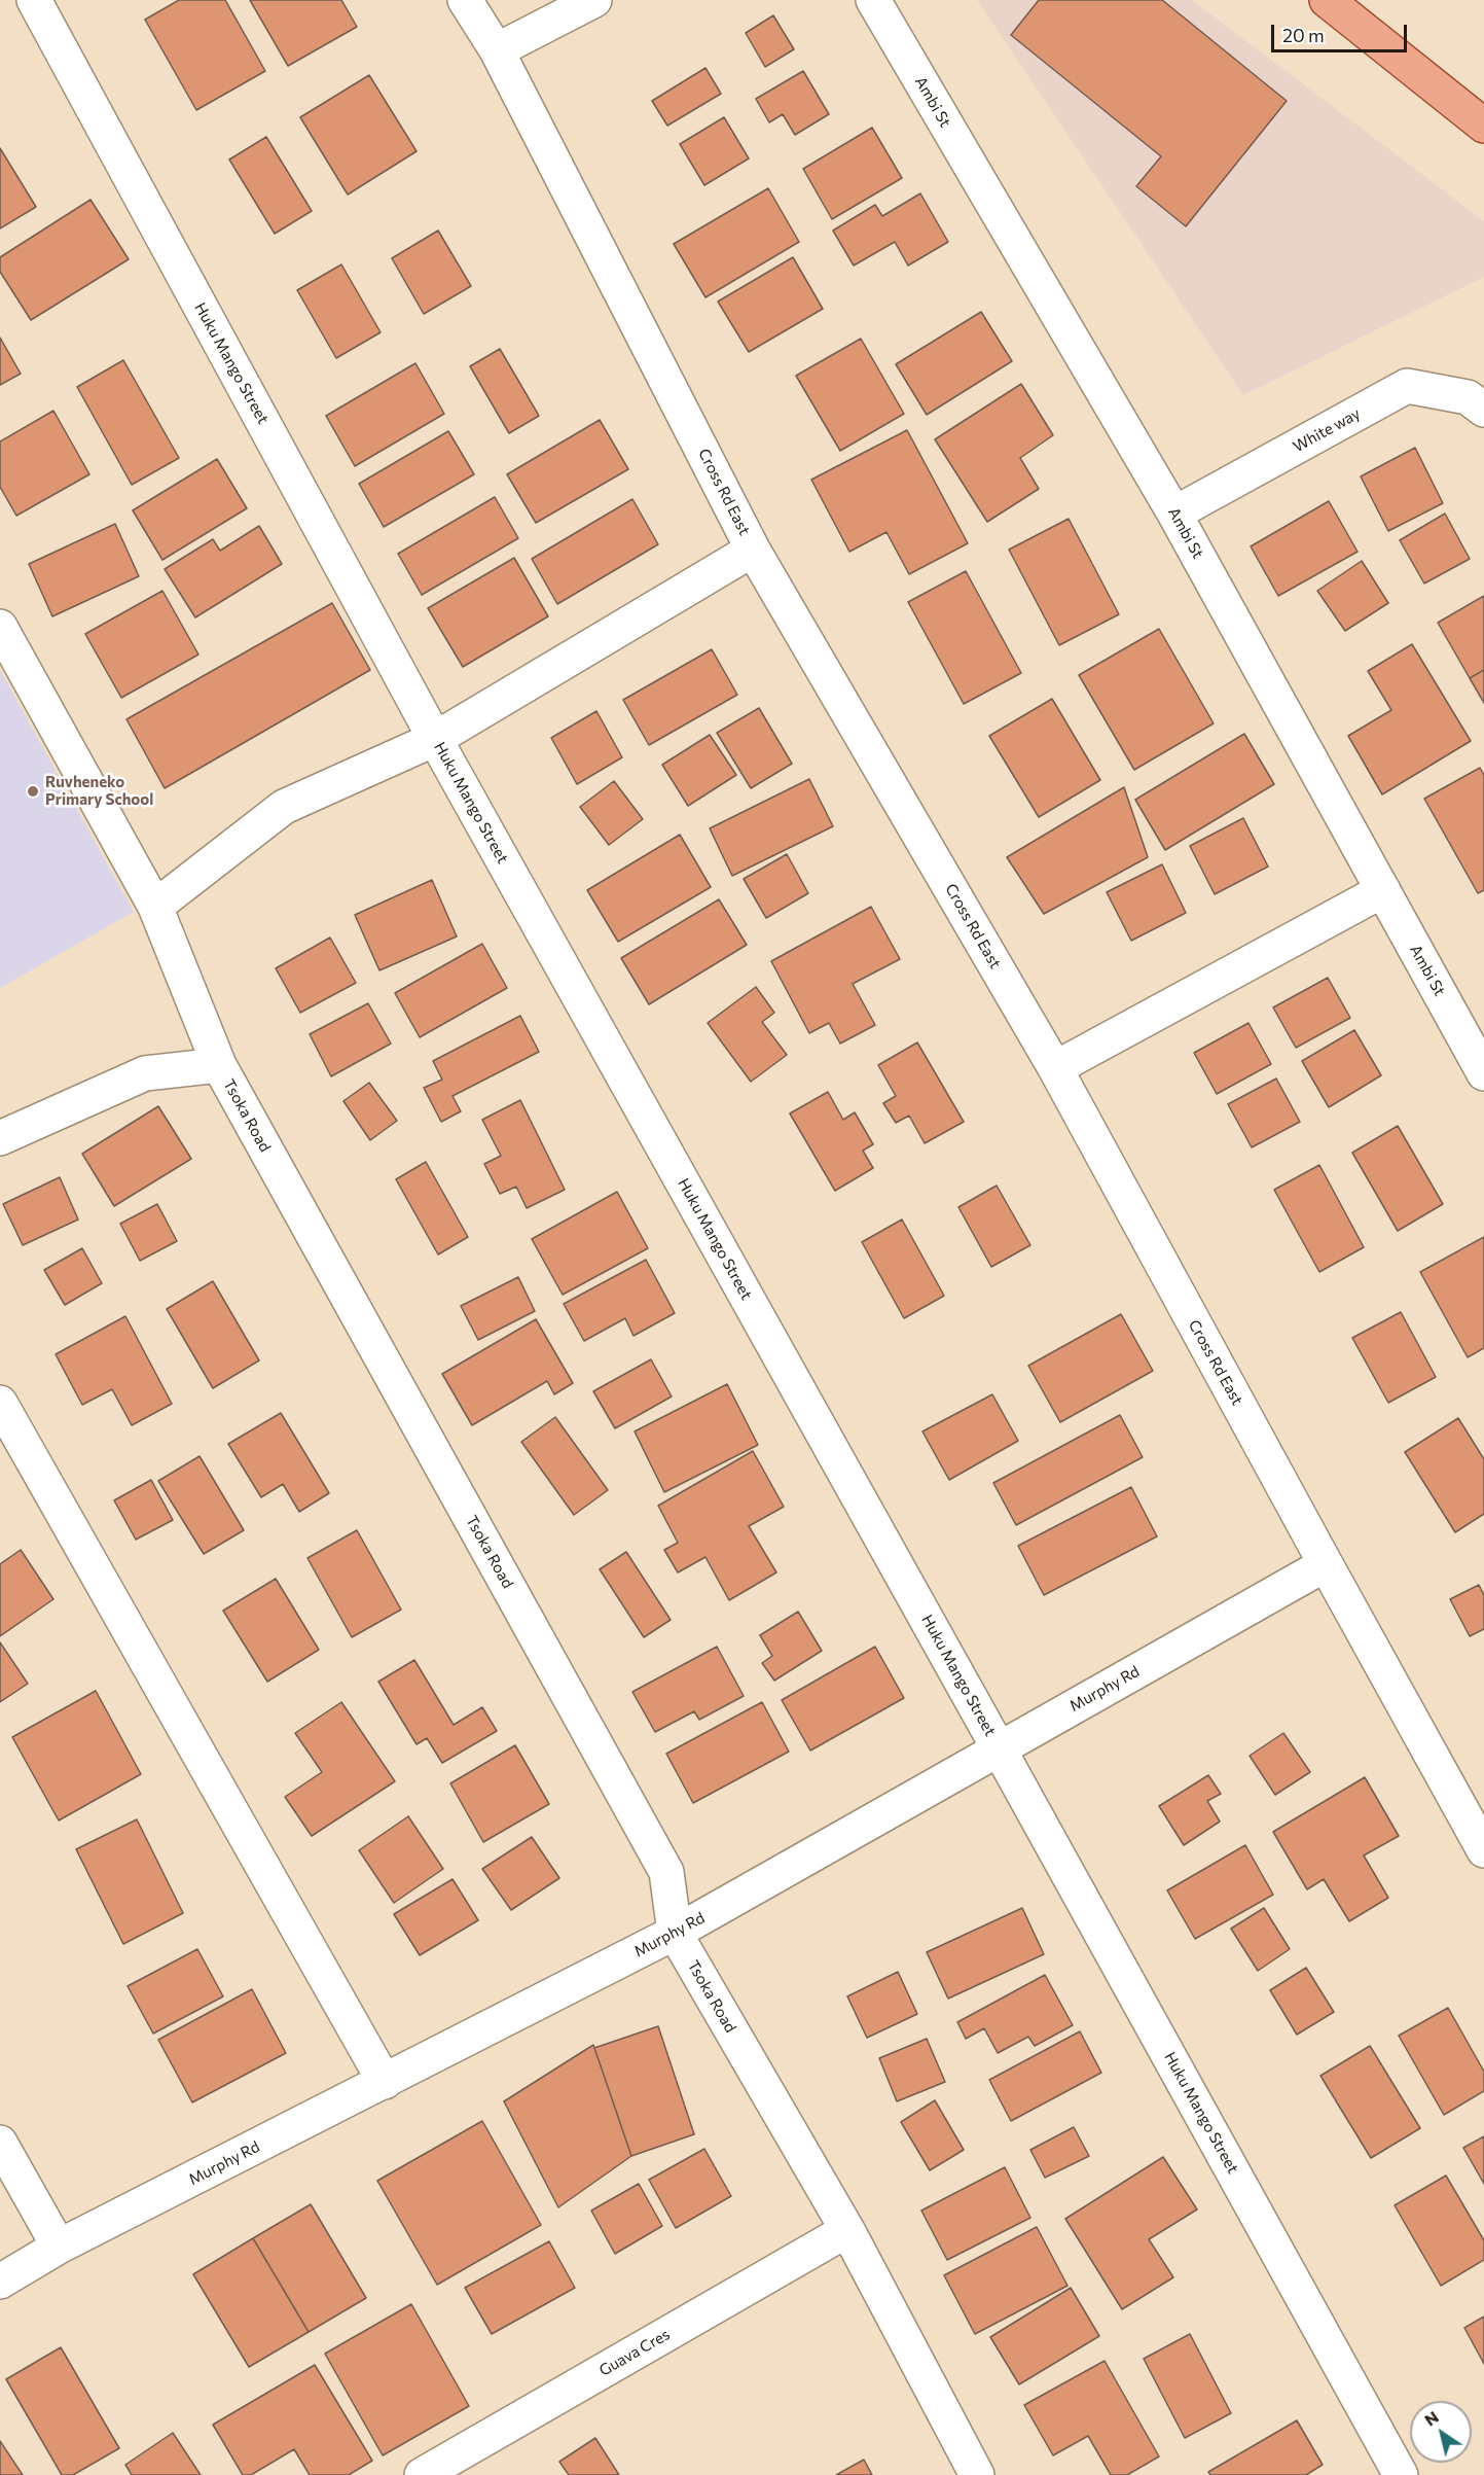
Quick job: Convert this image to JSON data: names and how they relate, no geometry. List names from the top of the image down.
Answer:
{
  "streets": {
    "street": [
      "Ambi St",
      "Huku Mango Street",
      "White way",
      "Cross Rd East",
      "Tsoka Road",
      "Murphy Rd",
      "Guava Cres"
    ]
  },
  "crossings": [
    ["Ambi St", "White way"],
    ["Huku Mango Street", "Murphy Rd"],
    ["Cross Rd East", "Murphy Rd"],
    ["Tsoka Road", "Murphy Rd"],
    ["Tsoka Road", "Guava Cres"]
  ],
  "places": ["Ruvheneko Primary School"],
  "scale_bar": "20 m",
  "north": "top left"
}
